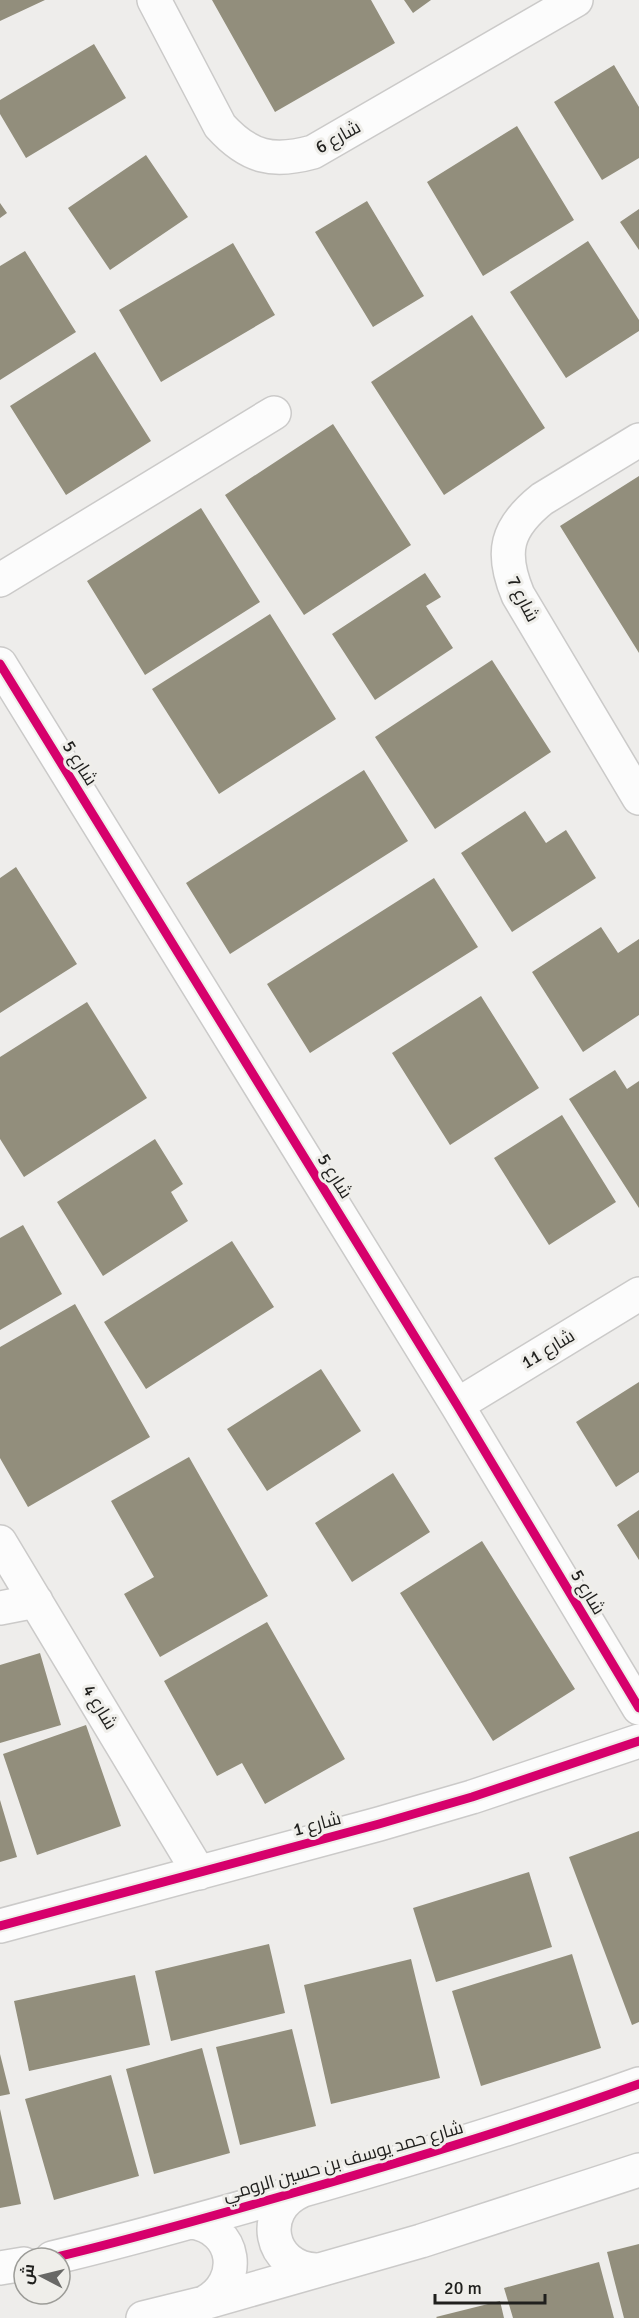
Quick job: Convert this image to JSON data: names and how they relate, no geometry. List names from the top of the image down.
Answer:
{
  "streets": {
    "street": [
      "شارع 6",
      "شارع 7",
      "شارع 5",
      "شارع 11",
      "شارع 4",
      "شارع 1",
      "شارع حمد يوسف بن حسين الرومي"
    ]
  },
  "crossings": [
    ["شارع 5", "شارع 11"],
    ["شارع 4", "شارع 1"]
  ],
  "scale_bar": "20 m",
  "north": "left"
}
